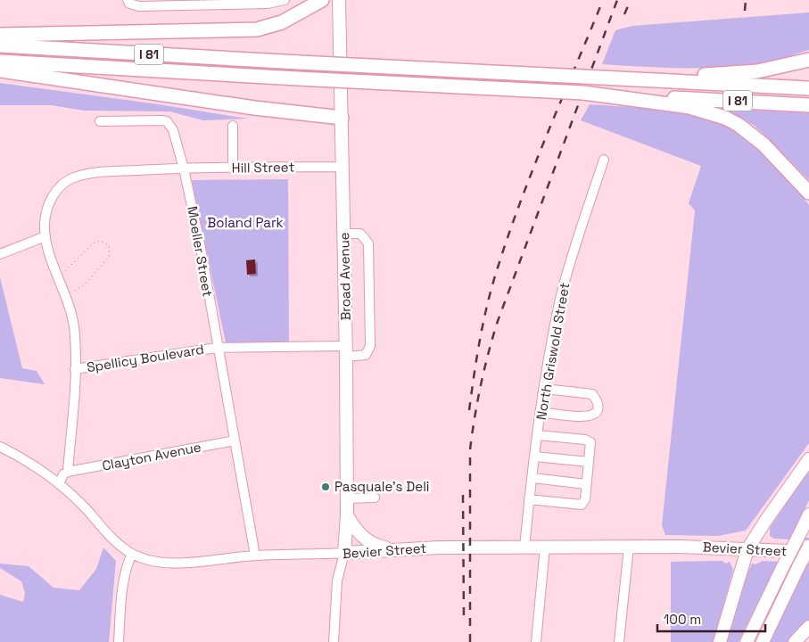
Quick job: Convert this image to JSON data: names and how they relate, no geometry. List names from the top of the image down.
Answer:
{
  "streets": {
    "highway": ["I 81"],
    "main road": ["Broad Avenue", "Bevier Street"],
    "street": [
      "Hill Street",
      "Moeller Street",
      "North Griswold Street",
      "Spellicy Boulevard",
      "Clayton Avenue"
    ]
  },
  "crossings": [
    ["Hill Street", "Moeller Street"],
    ["Hill Street", "Broad Avenue"],
    ["Hill Street", "Spellicy Boulevard"],
    ["Moeller Street", "Spellicy Boulevard"],
    ["Moeller Street", "Clayton Avenue"],
    ["Moeller Street", "Bevier Street"],
    ["Broad Avenue", "Spellicy Boulevard"],
    ["Broad Avenue", "Bevier Street"],
    ["North Griswold Street", "Bevier Street"]
  ],
  "parks": ["Boland Park"],
  "places": ["Pasquale's Deli"],
  "scale_bar": "100 m"
}
